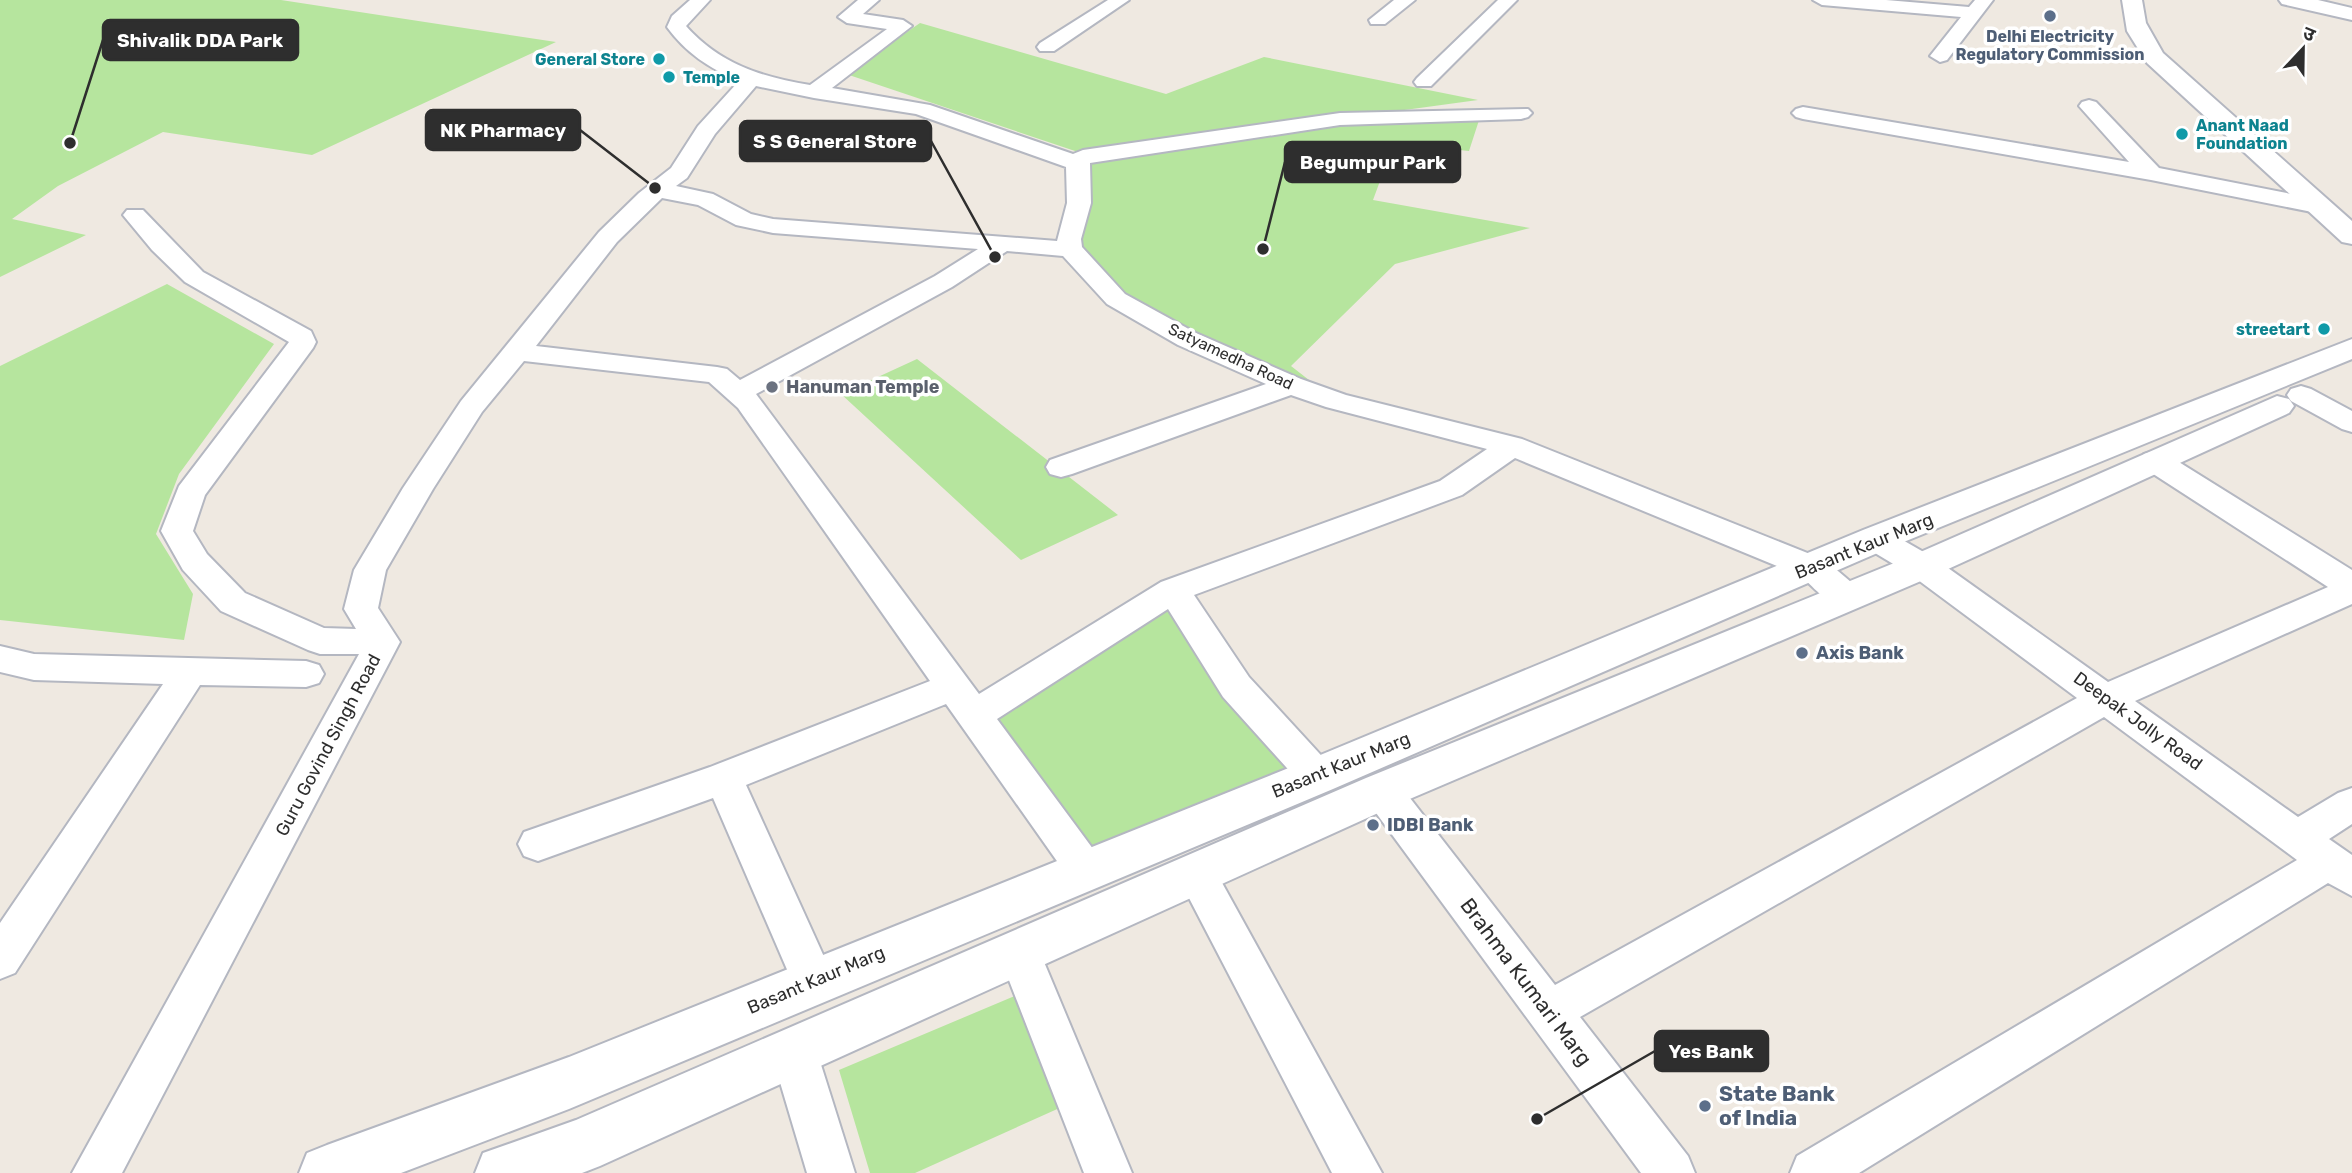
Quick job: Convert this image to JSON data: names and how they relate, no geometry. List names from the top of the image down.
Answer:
{
  "streets": {
    "main road": ["Basant Kaur Marg"],
    "street": [
      "Satyamedha Road",
      "Deepak Jolly Road",
      "Guru Govind Singh Road",
      "Brahma Kumari Marg"
    ]
  },
  "crossings": [
    ["Satyamedha Road", "Basant Kaur Marg"],
    ["Basant Kaur Marg", "Deepak Jolly Road"],
    ["Basant Kaur Marg", "Brahma Kumari Marg"]
  ],
  "places": [
    "Delhi Electricity Regulatory Commission",
    "General Store",
    "Temple",
    "Anant Naad Foundation",
    "Shivalik DDA Park",
    "NK Pharmacy",
    "Begumpur Park",
    "S S General Store",
    "streetart",
    "Hanuman Temple",
    "Axis Bank",
    "IDBI Bank",
    "State Bank of India",
    "Yes Bank"
  ],
  "north": "top"
}
